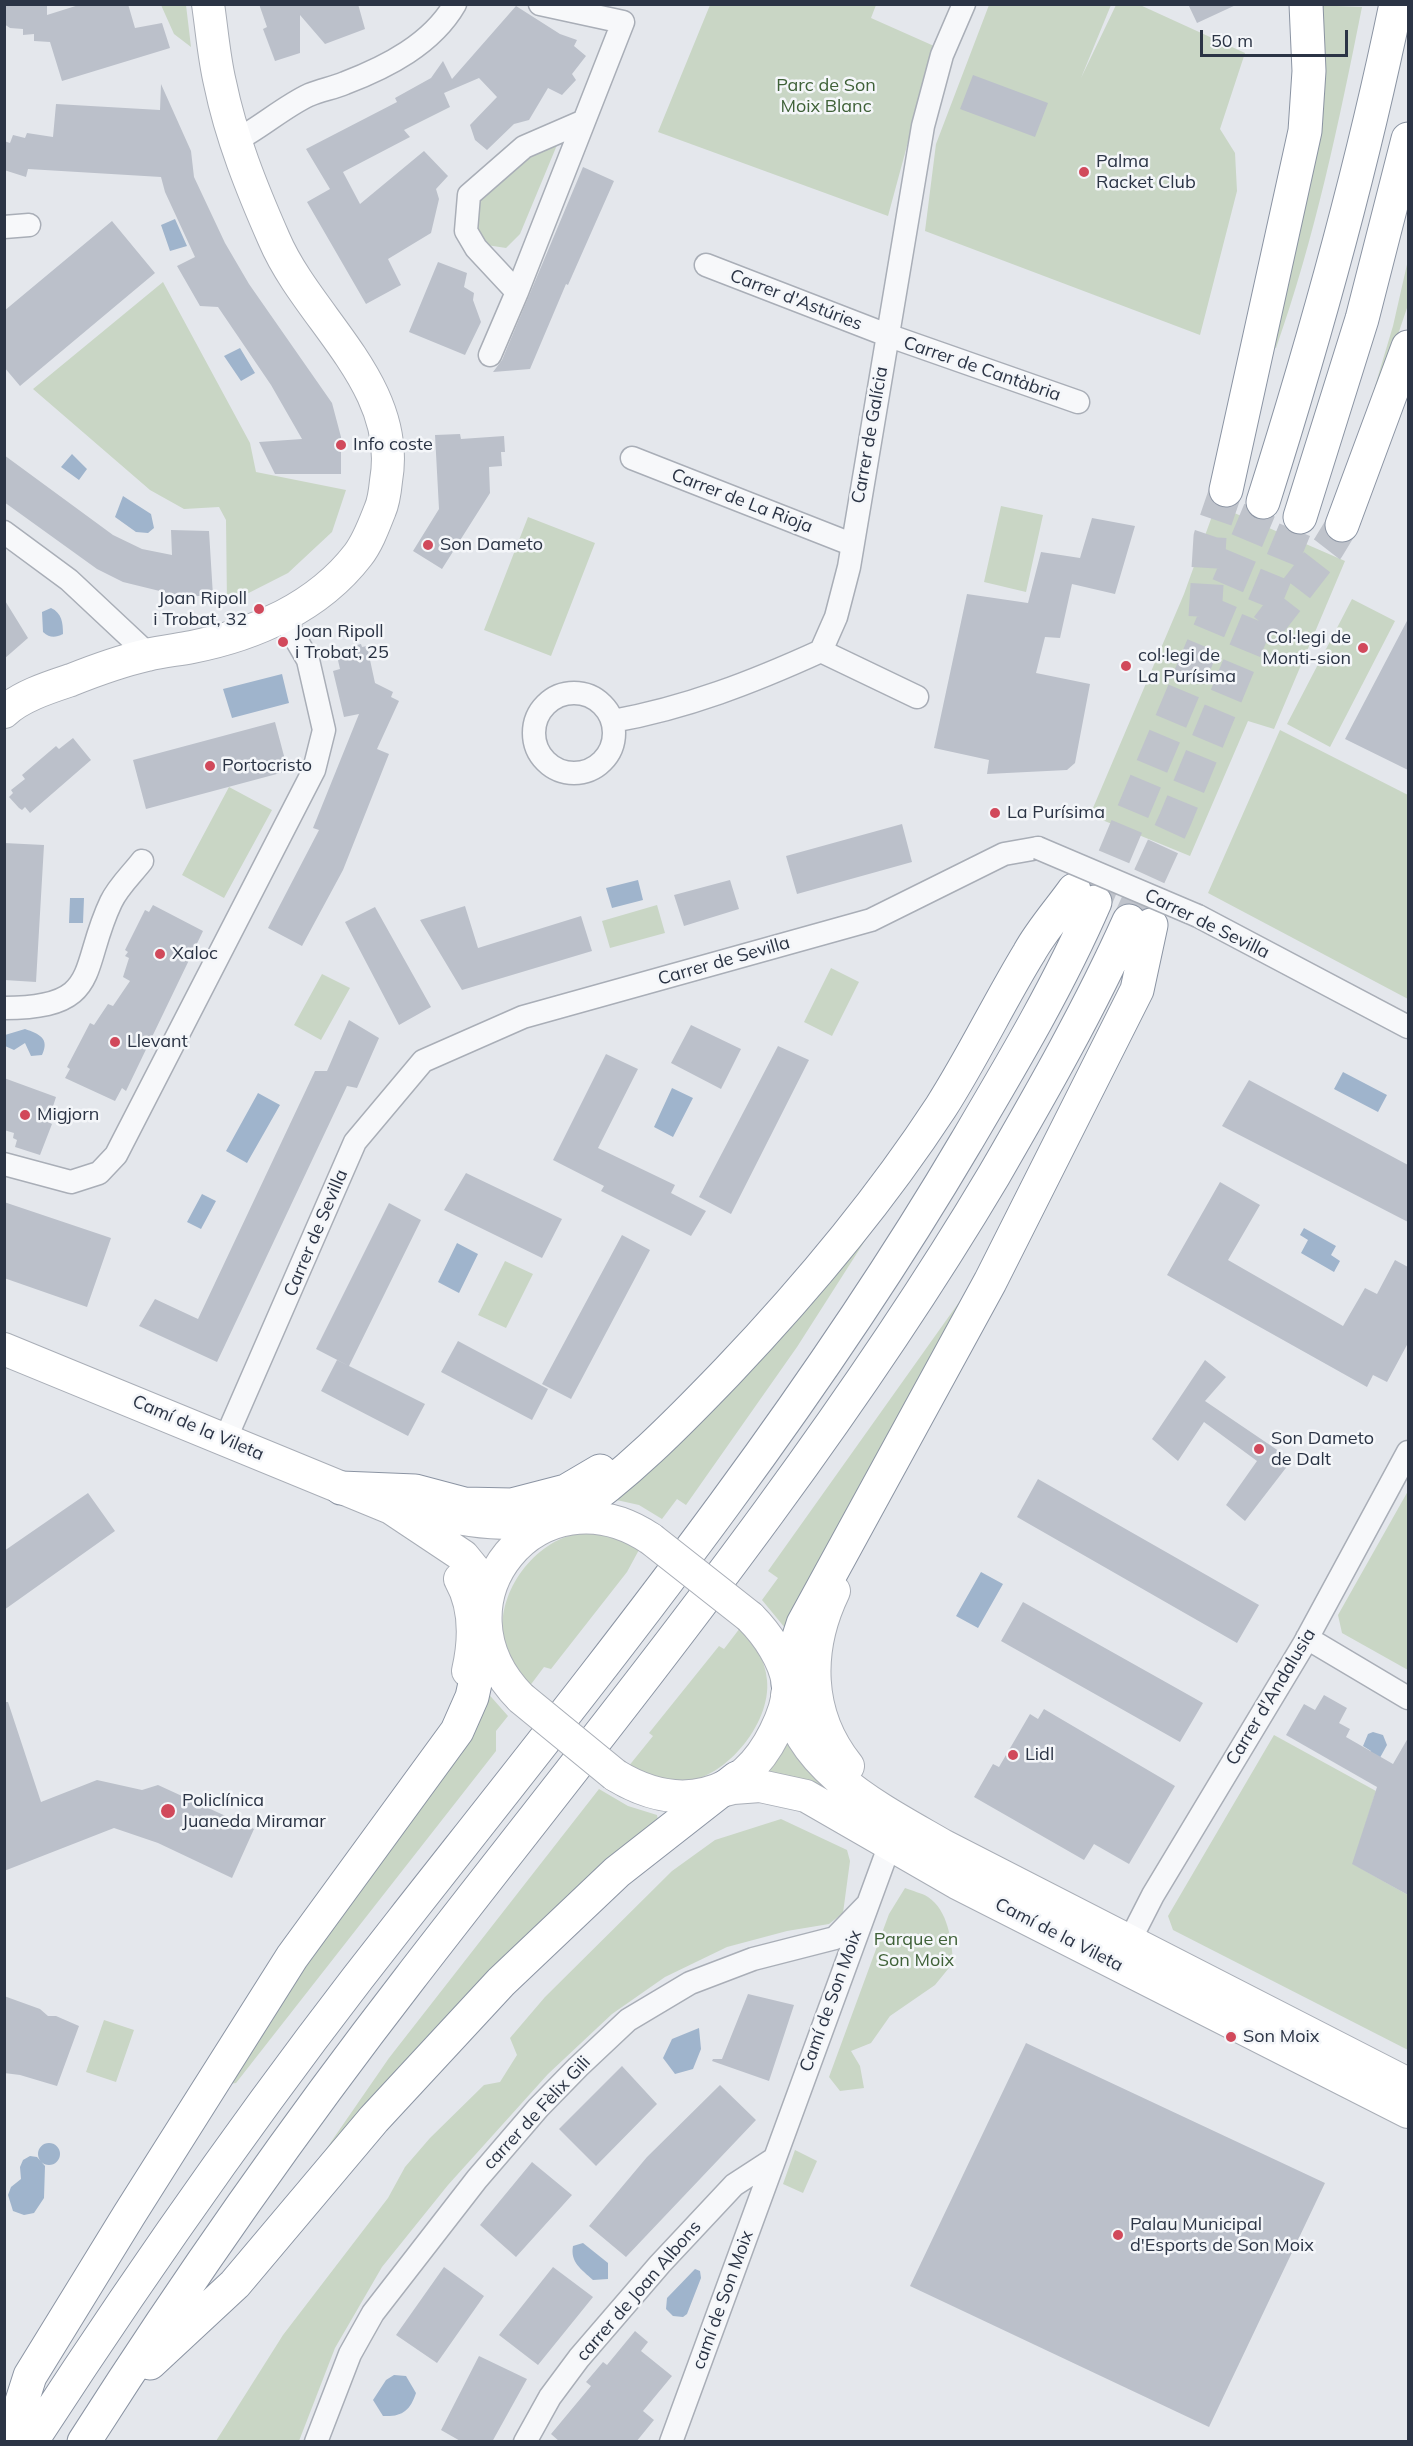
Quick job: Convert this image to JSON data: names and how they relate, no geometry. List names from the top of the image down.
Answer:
{
  "streets": {
    "street": [
      "Carrer d'Astúries",
      "Carrer de Cantàbria",
      "Carrer de Galícia",
      "Carrer de La Rioja",
      "Carrer de Sevilla",
      "Camí de la Vileta",
      "Carrer d'Andalusia",
      "Camí de Son Moix",
      "carrer de Fèlix Gili",
      "carrer de Joan Albons",
      "camí de Son Moix"
    ]
  },
  "crossings": [
    ["Carrer d'Astúries", "Carrer de Cantàbria"],
    ["Carrer d'Astúries", "Carrer de Galícia"],
    ["Carrer de Cantàbria", "Carrer de Galícia"],
    ["Carrer de Galícia", "Carrer de La Rioja"],
    ["Carrer de Sevilla", "Camí de la Vileta"],
    ["Camí de la Vileta", "Carrer d'Andalusia"],
    ["Camí de la Vileta", "Camí de Son Moix"],
    ["Camí de Son Moix", "carrer de Fèlix Gili"],
    ["Camí de Son Moix", "carrer de Joan Albons"],
    ["Camí de Son Moix", "camí de Son Moix"],
    ["carrer de Joan Albons", "camí de Son Moix"]
  ],
  "parks": ["Parc de Son Moix Blanc", "Parque en Son Moix"],
  "places": [
    "Palma Racket Club",
    "Info coste",
    "Son Dameto",
    "Joan Ripoll i Trobat, 32",
    "Joan Ripoll i Trobat, 25",
    "Col·legi de Monti-sion",
    "col·legi de La Purísima",
    "Portocristo",
    "La Purísima",
    "Xaloc",
    "Llevant",
    "Migjorn",
    "Son Dameto de Dalt",
    "Lidl",
    "Policlínica Juaneda Miramar",
    "Son Moix",
    "Palau Municipal d'Esports de Son Moix"
  ],
  "scale_bar": "50 m"
}
